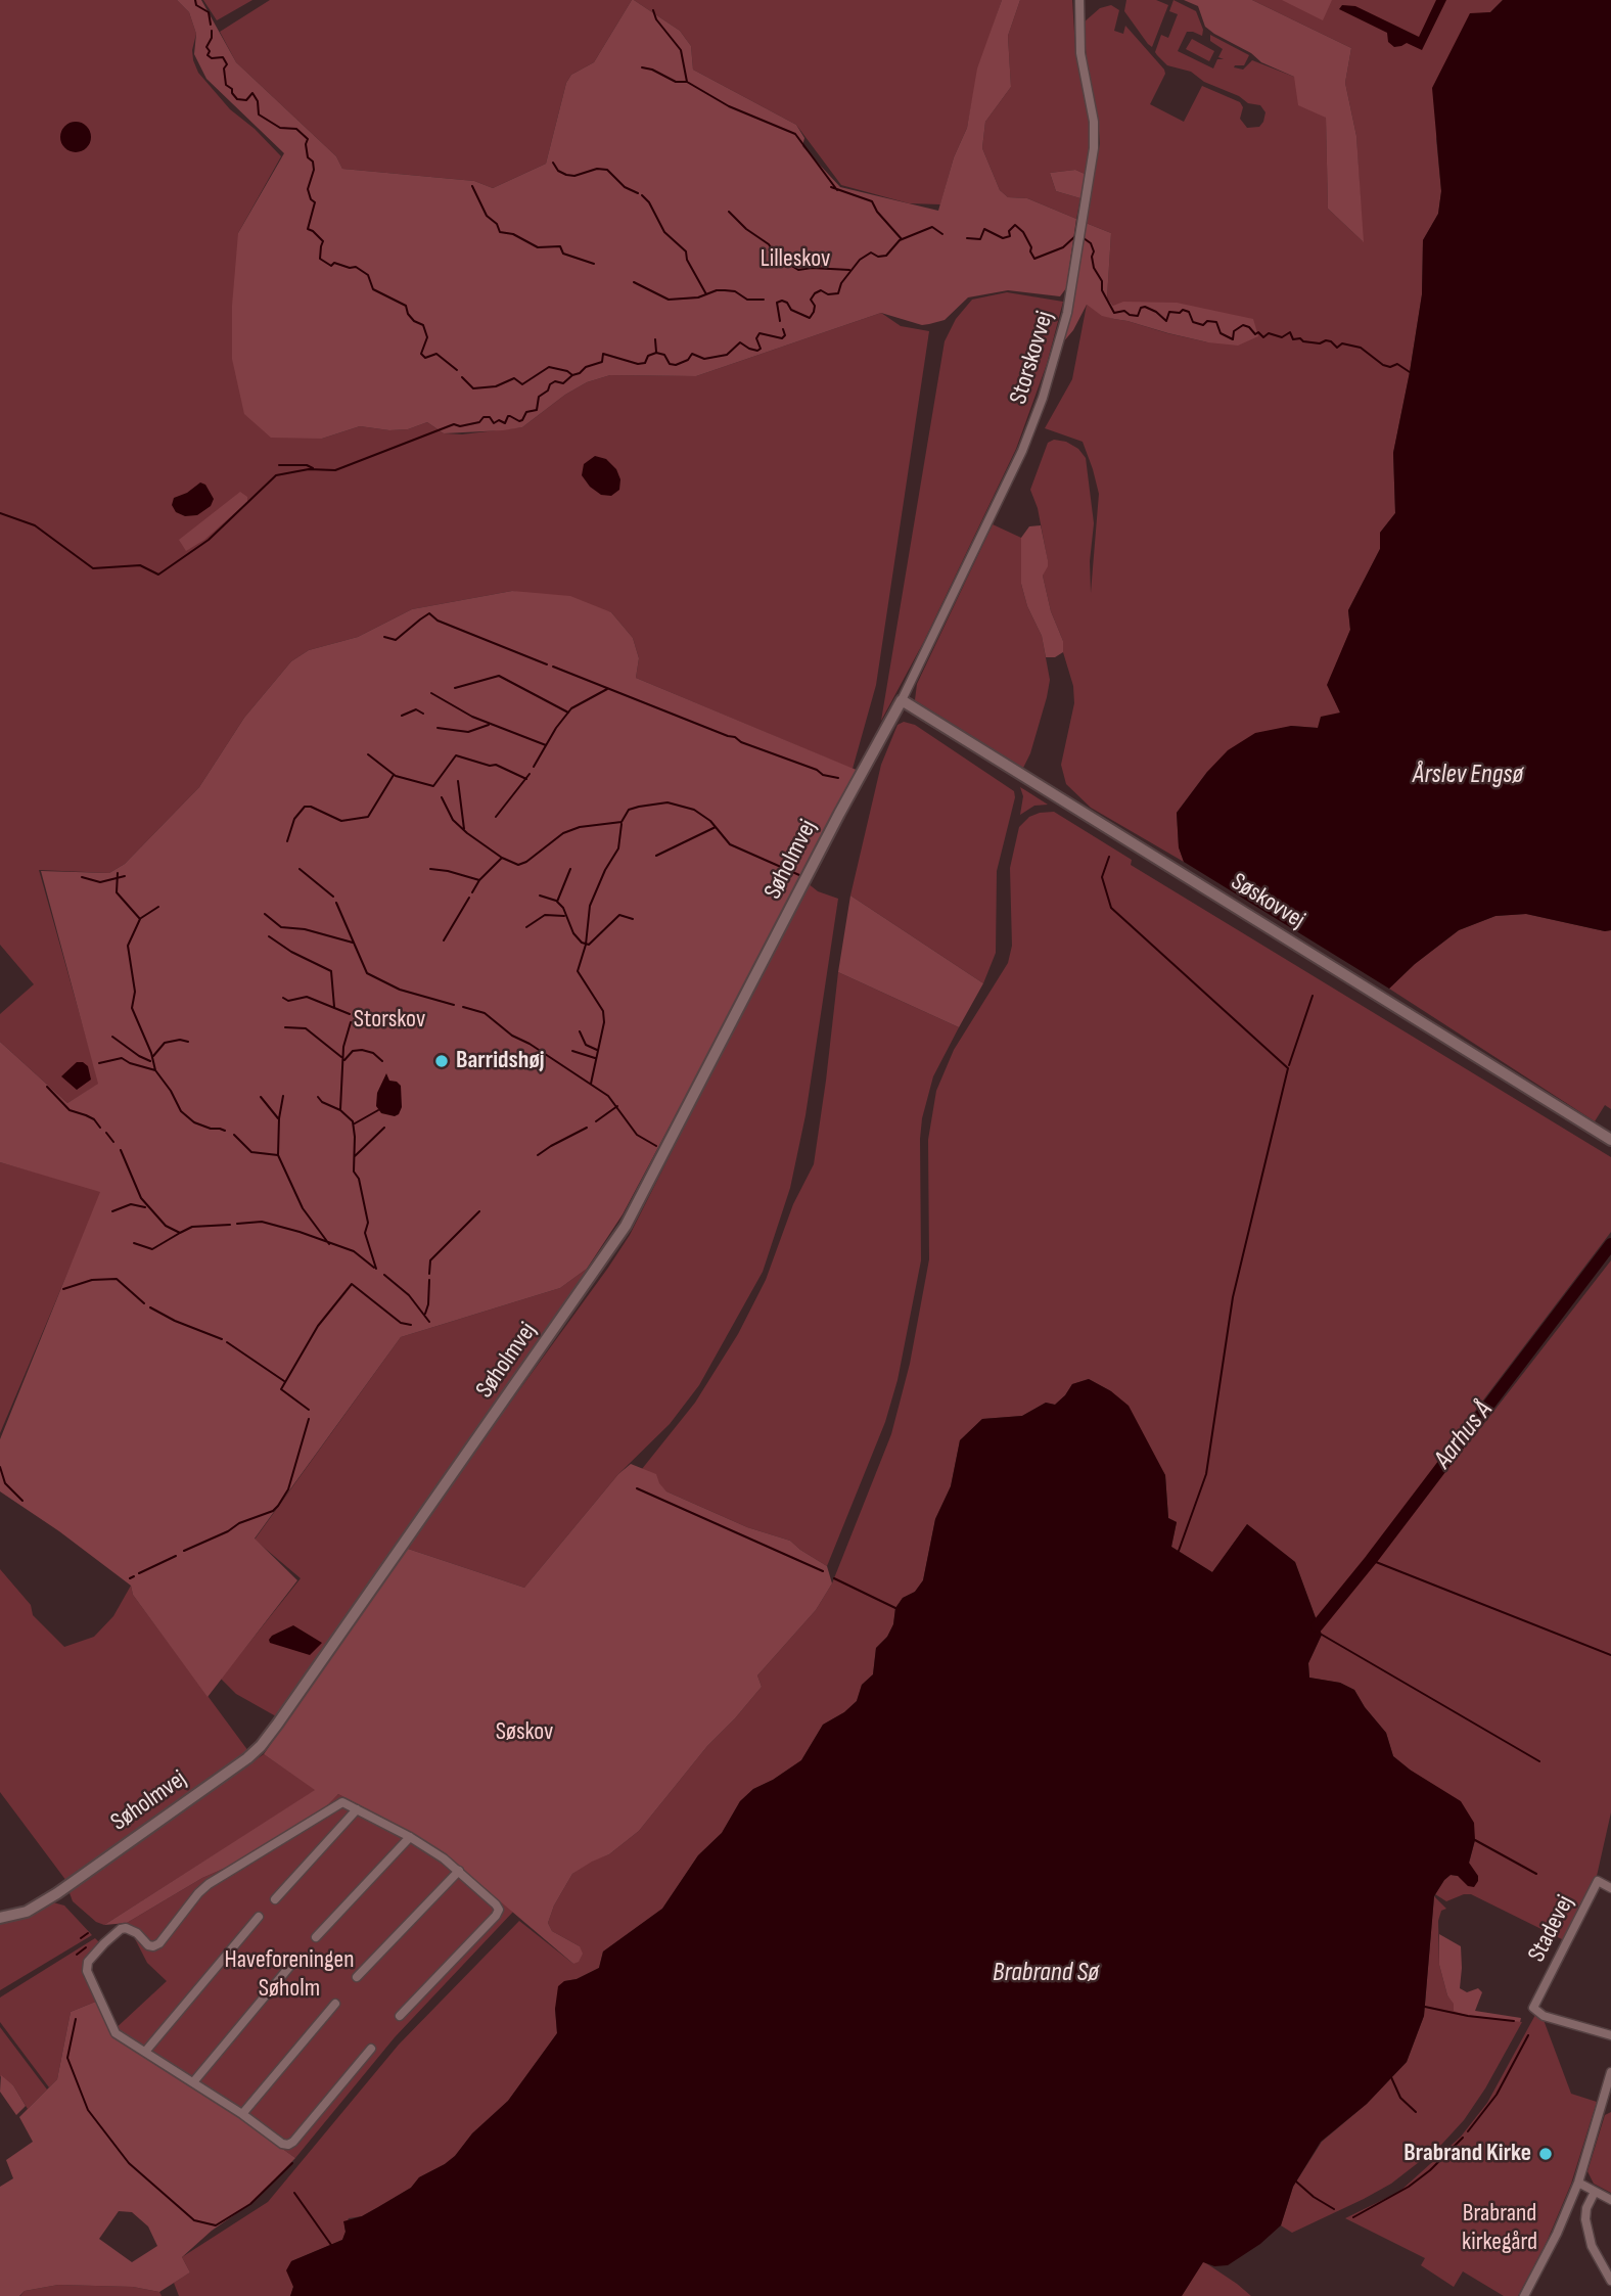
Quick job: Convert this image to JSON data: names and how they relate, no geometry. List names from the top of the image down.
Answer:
{
  "streets": {
    "street": [
      "Storskovvej",
      "Søholmvej",
      "Søskovvej",
      "Stadevej"
    ]
  },
  "crossings": [
    ["Storskovvej", "Søholmvej"],
    ["Storskovvej", "Søskovvej"],
    ["Søholmvej", "Søskovvej"]
  ],
  "water": ["Årslev Engsø", "Aarhus Å", "Brabrand Sø"],
  "parks": [
    "Lilleskov",
    "Storskov",
    "Søskov",
    "Haveforeningen Søholm",
    "Brabrand kirkegård"
  ],
  "places": ["Barridshøj", "Brabrand Kirke"]
}
